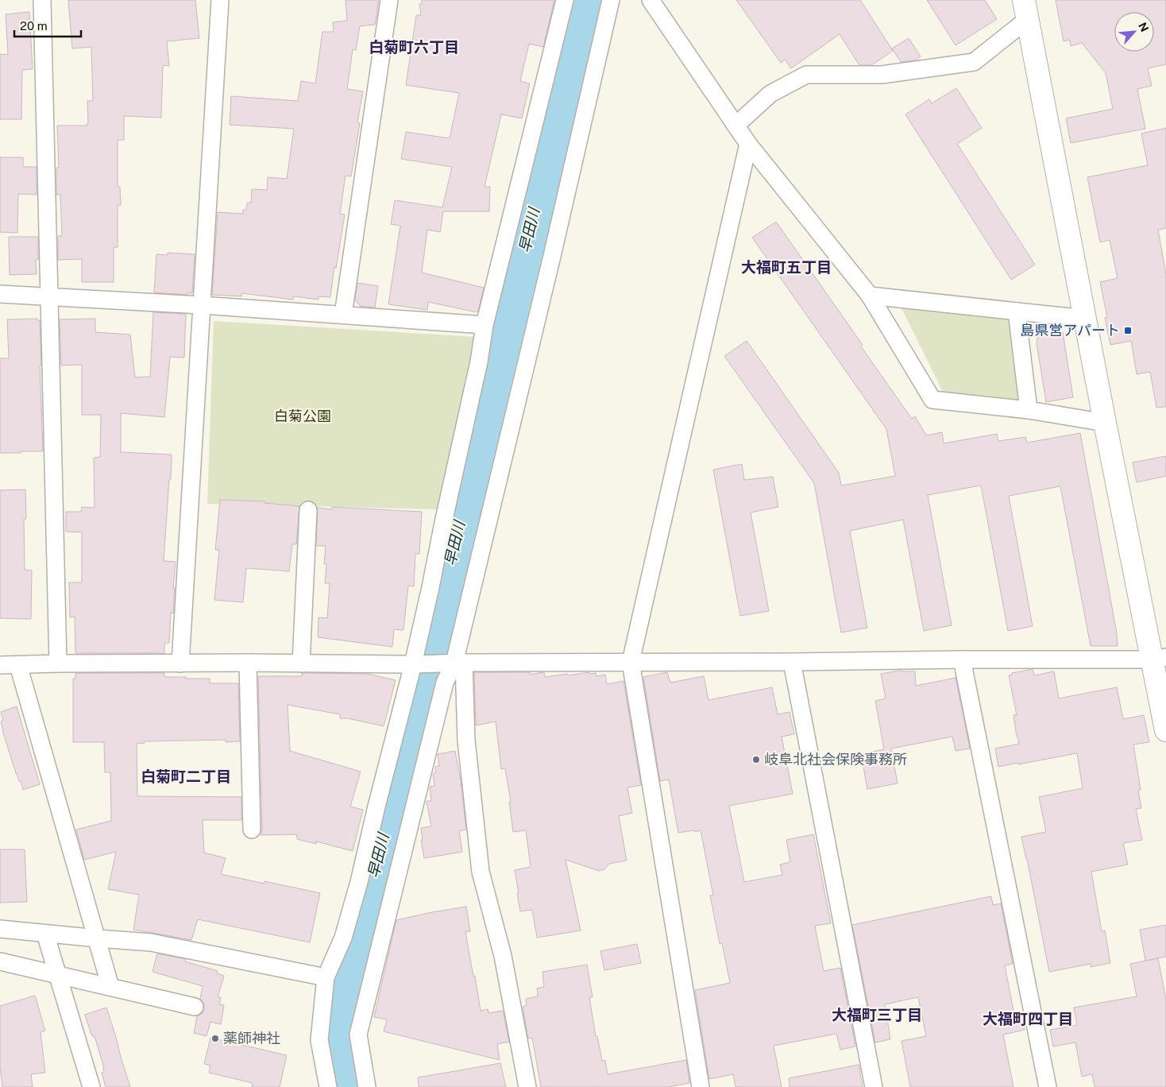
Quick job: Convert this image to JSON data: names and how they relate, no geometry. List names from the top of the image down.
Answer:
{
  "districts": [
    "白菊町六丁目",
    "大福町五丁目",
    "白菊町二丁目",
    "大福町三丁目",
    "大福町四丁目"
  ],
  "water": ["早田川"],
  "parks": ["白菊公園"],
  "places": {
    "transit": ["島県営アパート"],
    "other": ["岐阜北社会保険事務所", "薬師神社"]
  },
  "scale_bar": "20 m",
  "north": "top right"
}
